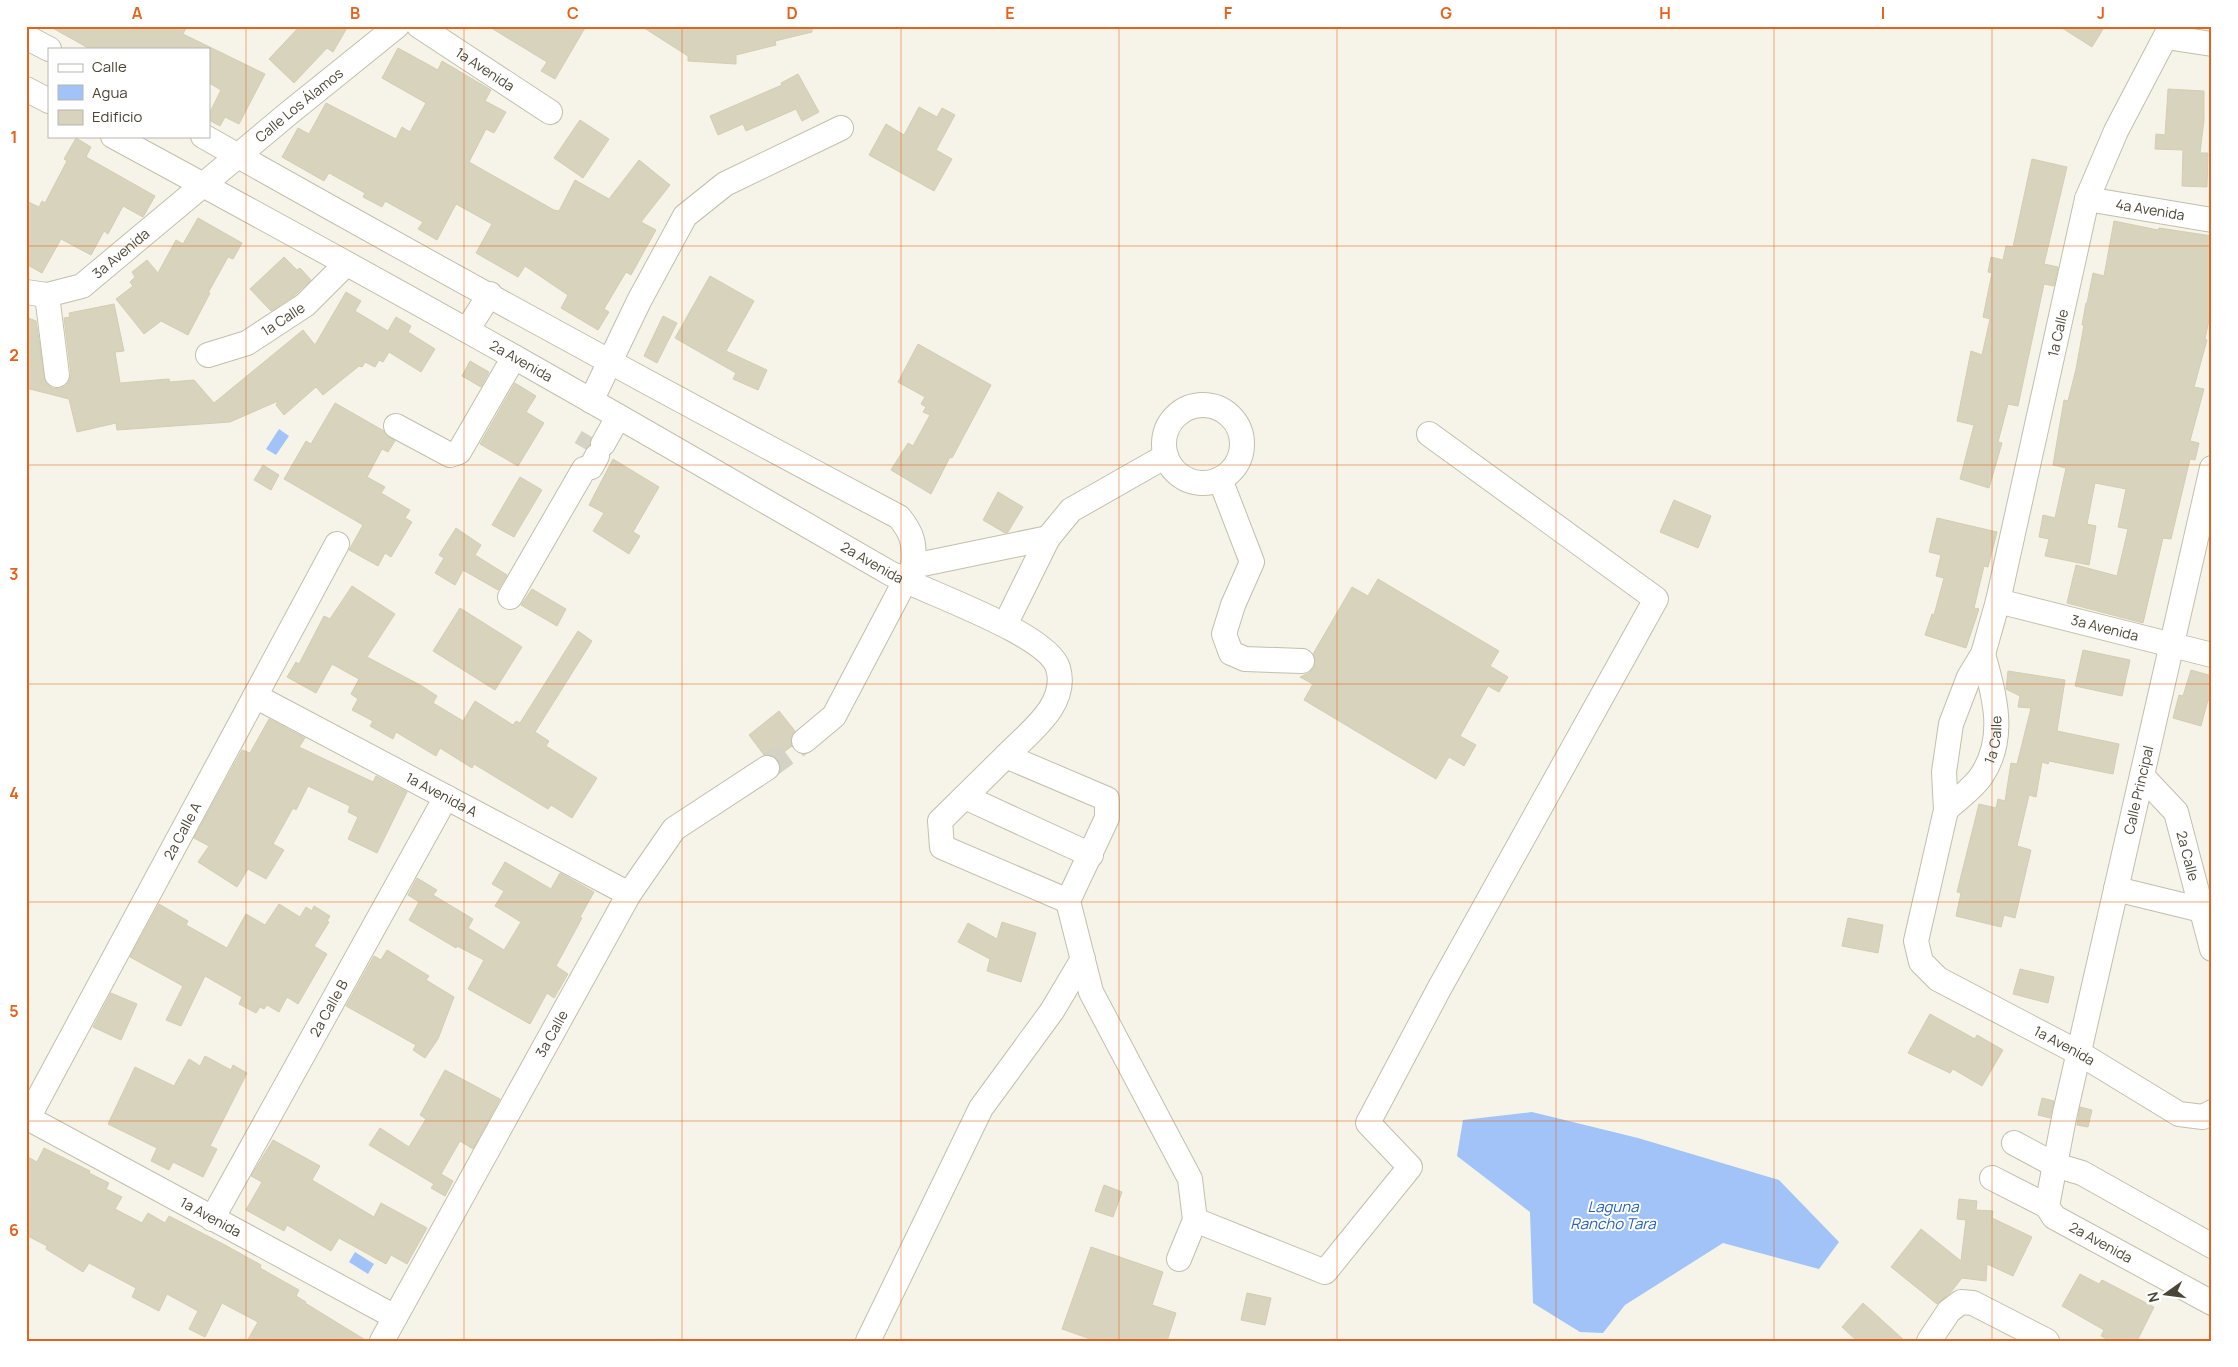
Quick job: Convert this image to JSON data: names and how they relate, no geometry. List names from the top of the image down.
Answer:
{
  "streets": {
    "street": [
      "1a Avenida",
      "Calle Los Álamos",
      "4a Avenida",
      "3a Avenida",
      "1a Calle",
      "2a Avenida",
      "Calle Principal",
      "1a Avenida A",
      "2a Calle A",
      "2a Calle",
      "2a Calle B",
      "3a Calle"
    ]
  },
  "crossings": [
    ["1a Avenida", "1a Calle"],
    ["1a Avenida", "Calle Principal"],
    ["1a Avenida", "2a Calle A"],
    ["1a Avenida", "2a Calle B"],
    ["1a Avenida", "3a Calle"],
    ["Calle Los Álamos", "3a Avenida"],
    ["Calle Los Álamos", "2a Avenida"],
    ["4a Avenida", "1a Calle"],
    ["3a Avenida", "1a Calle"],
    ["3a Avenida", "2a Avenida"],
    ["3a Avenida", "Calle Principal"],
    ["1a Calle", "2a Avenida"],
    ["2a Avenida", "Calle Principal"],
    ["Calle Principal", "2a Calle"],
    ["1a Avenida A", "2a Calle A"],
    ["1a Avenida A", "2a Calle B"],
    ["1a Avenida A", "3a Calle"]
  ],
  "water": ["Laguna Rancho Tara"],
  "legend": ["Calle", "Agua", "Edificio"],
  "north": "left",
  "grid": {
    "columns": [
      "A",
      "B",
      "C",
      "D",
      "E",
      "F",
      "G",
      "H",
      "I",
      "J"
    ],
    "rows": [
      "1",
      "2",
      "3",
      "4",
      "5",
      "6"
    ]
  }
}
